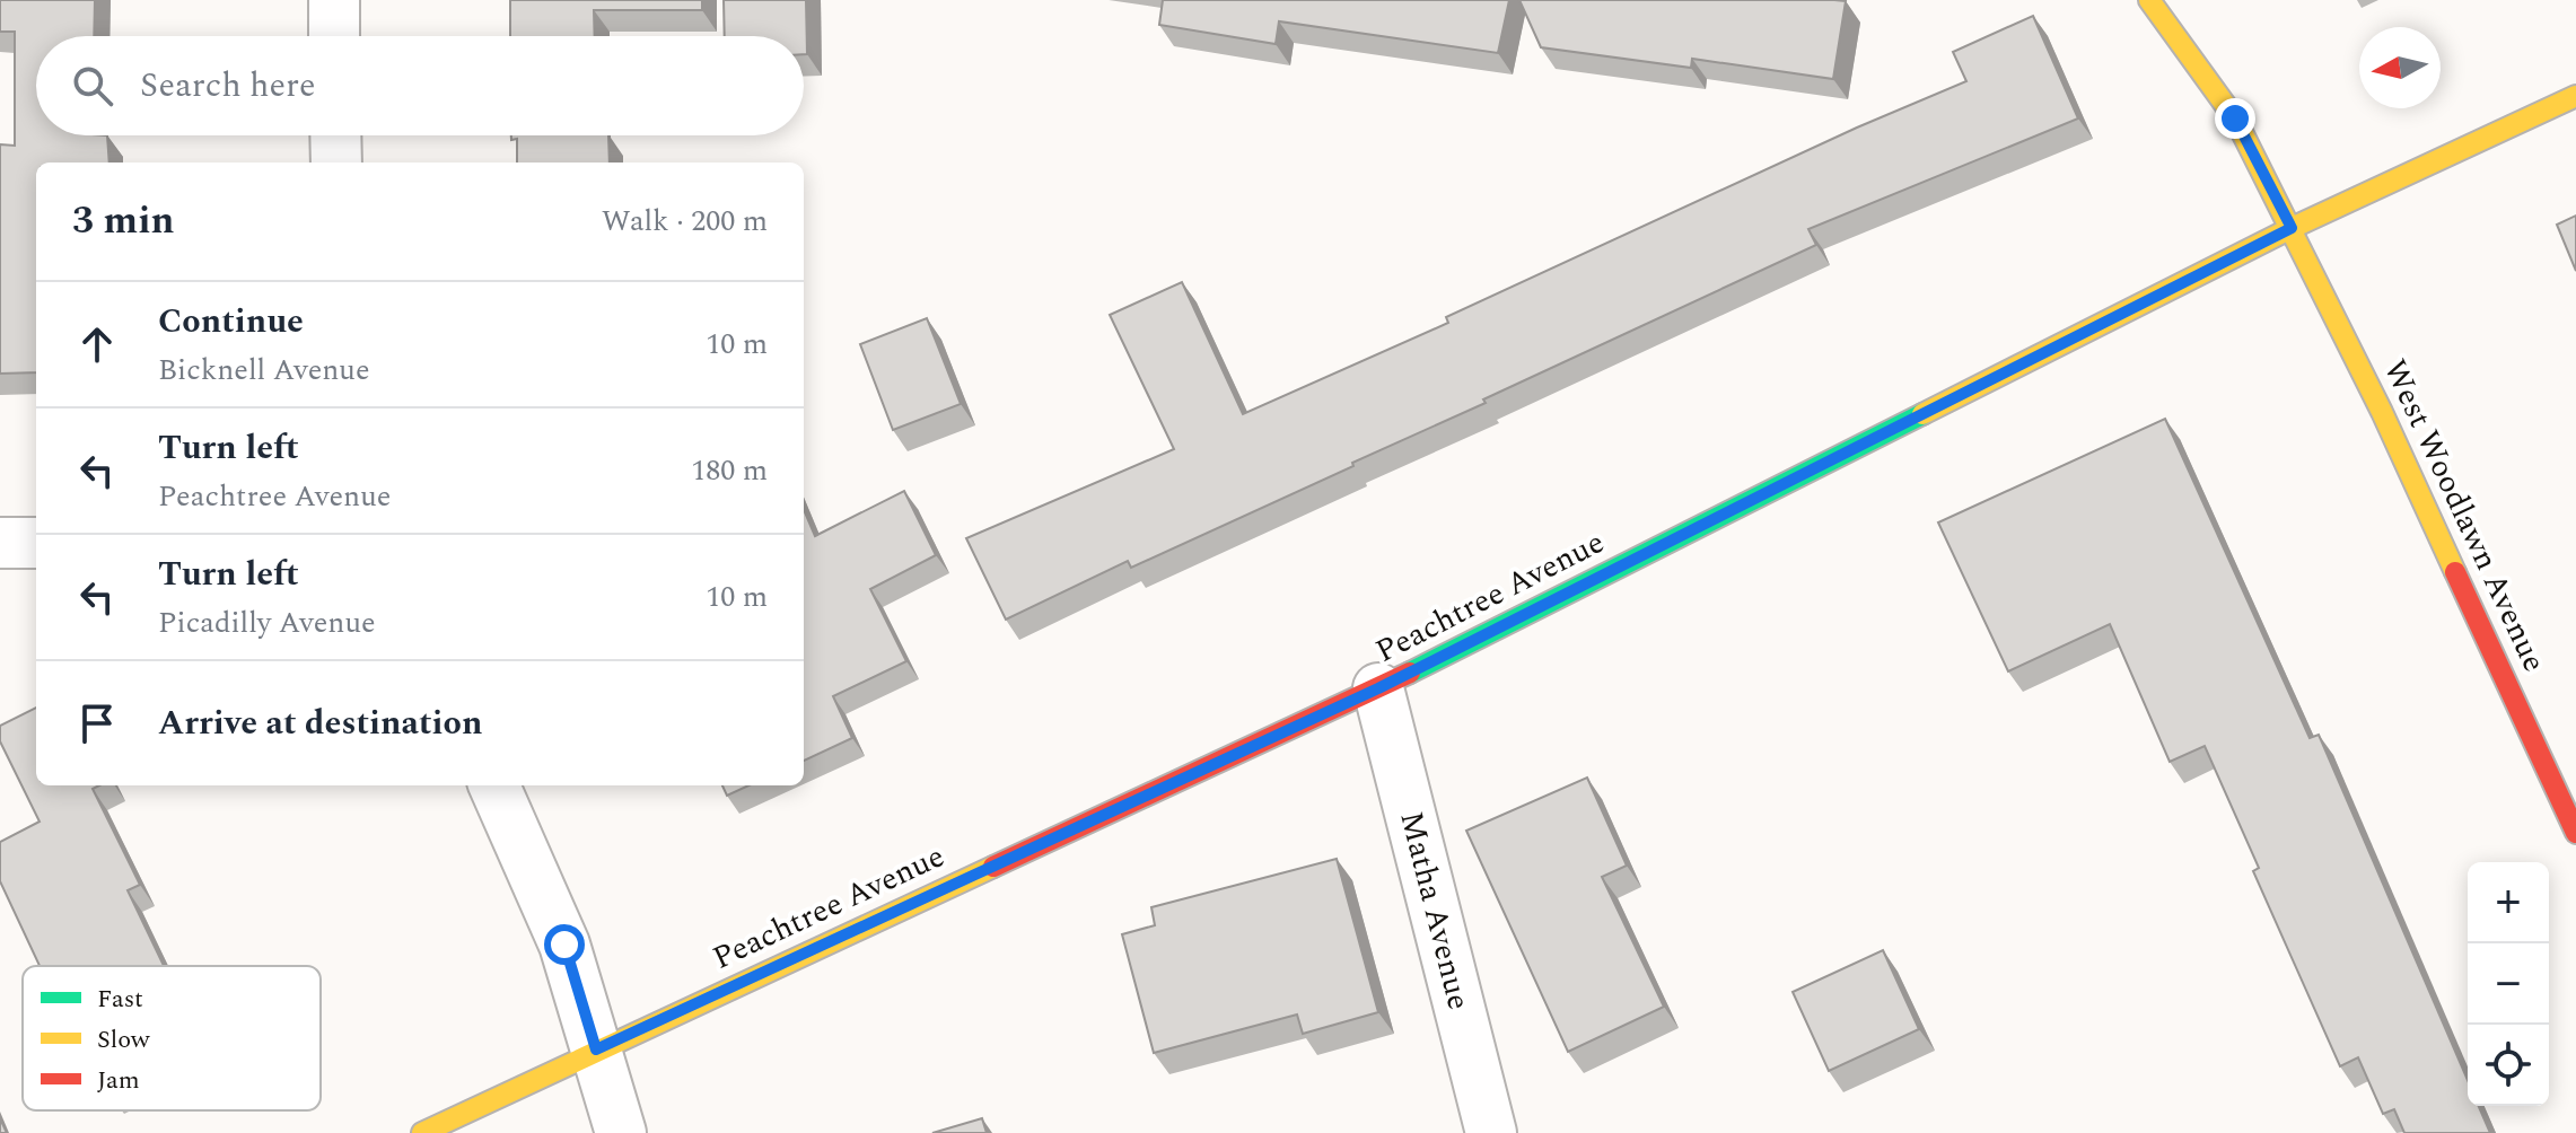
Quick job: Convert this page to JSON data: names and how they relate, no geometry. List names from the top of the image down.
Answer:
{
  "streets": {
    "street": ["West Woodlawn Avenue", "Peachtree Avenue", "Matha Avenue"]
  },
  "crossings": [
    ["West Woodlawn Avenue", "Peachtree Avenue"],
    ["Peachtree Avenue", "Matha Avenue"]
  ],
  "legend": ["Fast", "Slow", "Jam"],
  "north": "left",
  "page": {
    "search": "Search here",
    "heading": ["3 min", "Walk · 200 m"],
    "list": [
      ["Continue", "Bicknell Avenue", "10 m"],
      ["Turn left", "Peachtree Avenue", "180 m"],
      ["Turn left", "Picadilly Avenue", "10 m"],
      "Arrive at destination"
    ],
    "map_buttons": ["+", "−"]
  }
}
